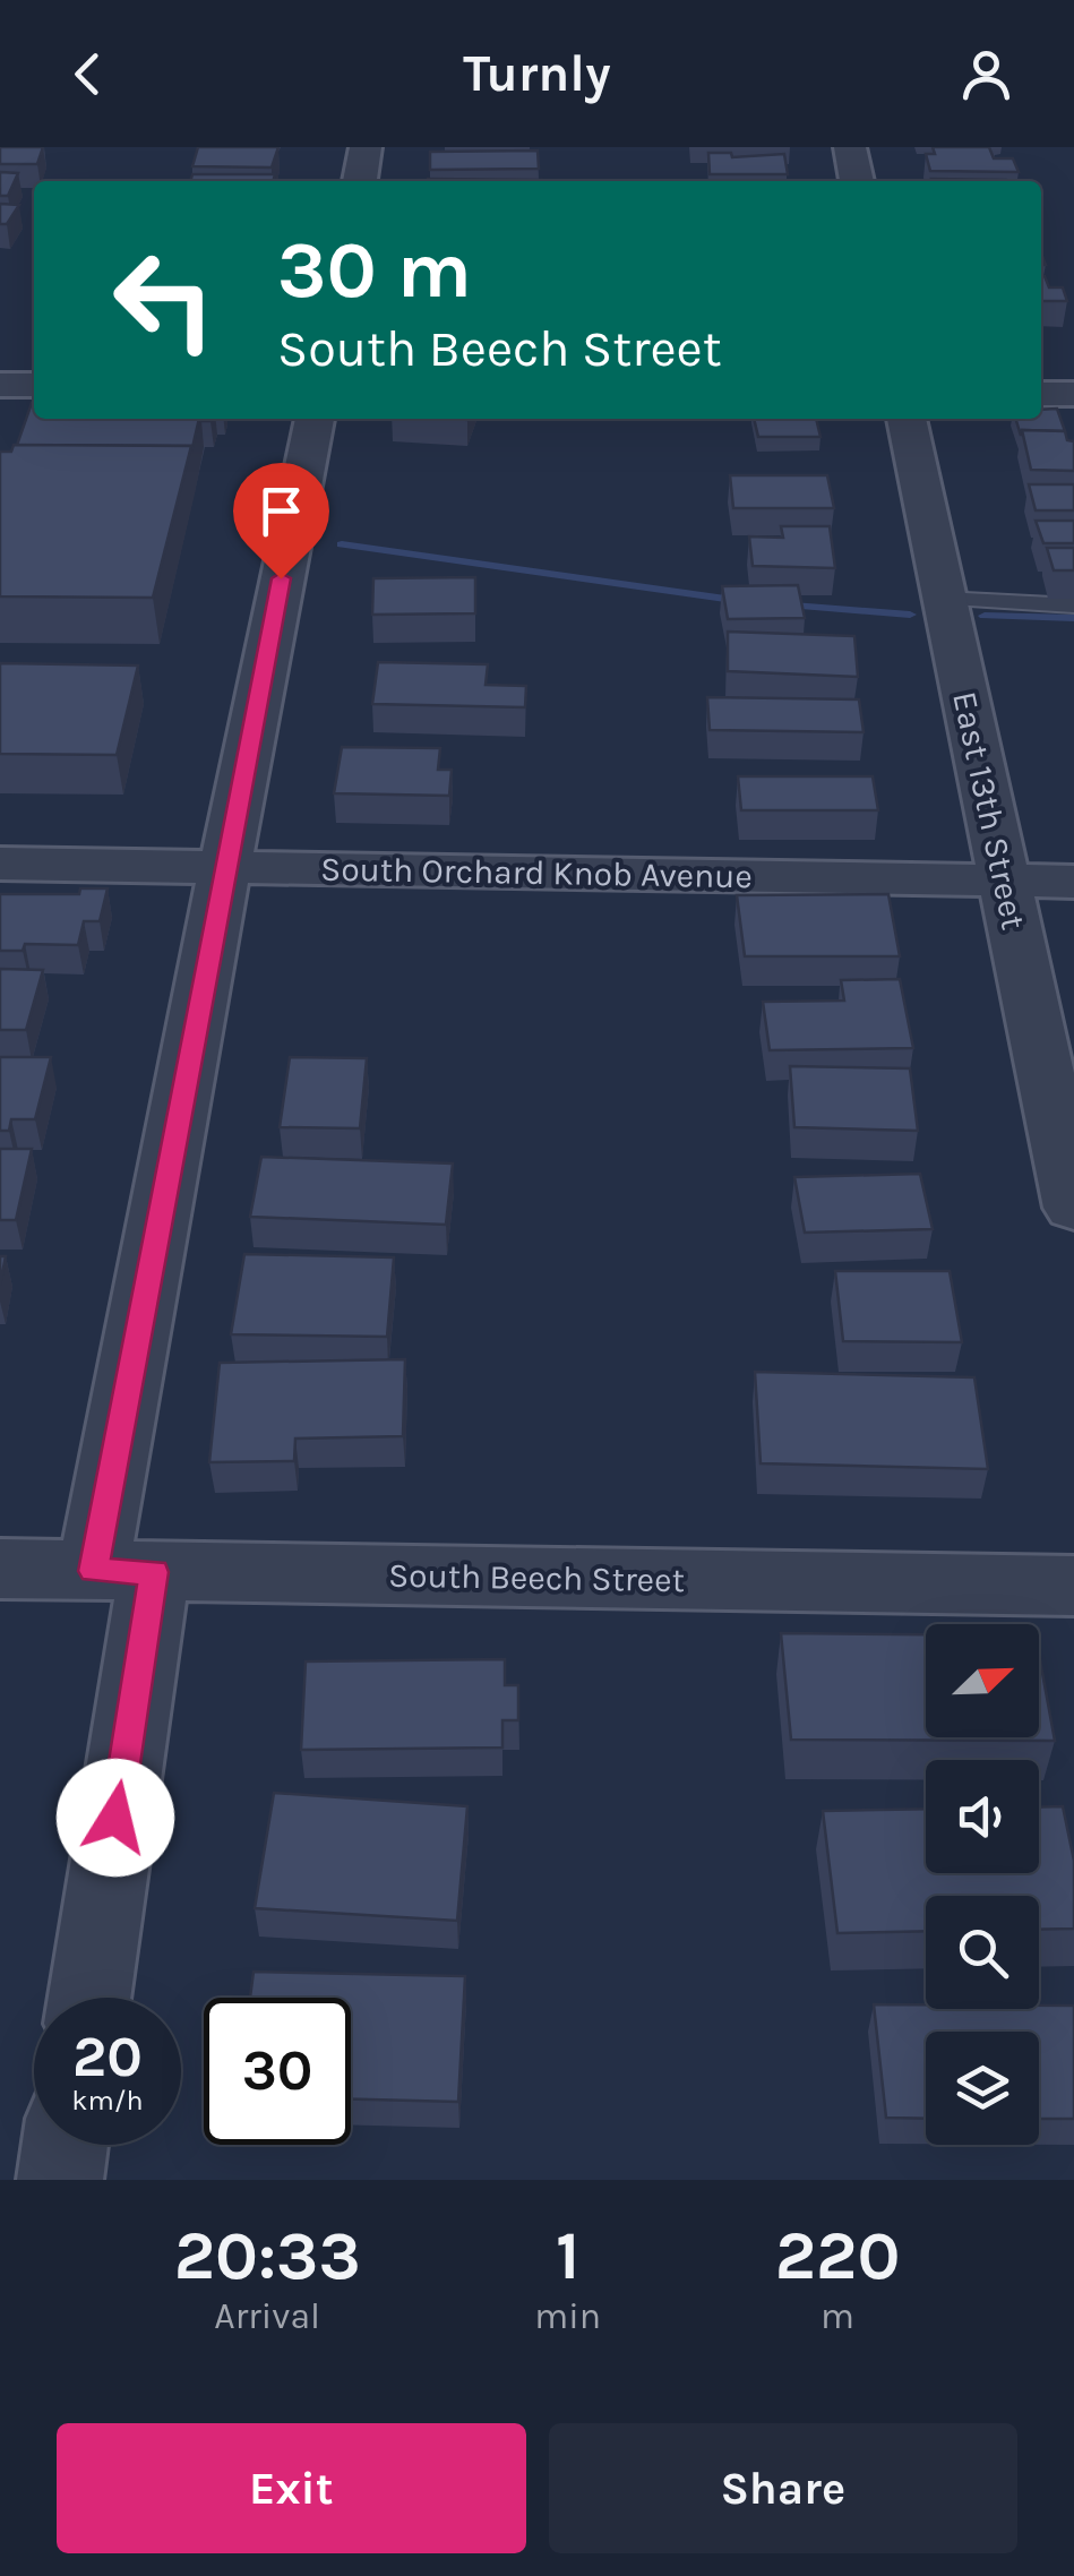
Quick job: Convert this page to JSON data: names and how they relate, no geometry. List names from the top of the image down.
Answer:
{
  "streets": {
    "street": ["East 13th Street", "South Orchard Knob Avenue", "South Beech Street"]
  },
  "crossings": [
    ["East 13th Street", "South Orchard Knob Avenue"]
  ],
  "north": "top right",
  "page": {
    "header": "Turnly",
    "turn": ["30 m", "South Beech Street"],
    "speed": "20 km/h",
    "limit": "30",
    "eta": [
      "20:33",
      "Arrival",
      "1",
      "min",
      "220",
      "m"
    ],
    "buttons": ["Exit", "Share"]
  }
}
